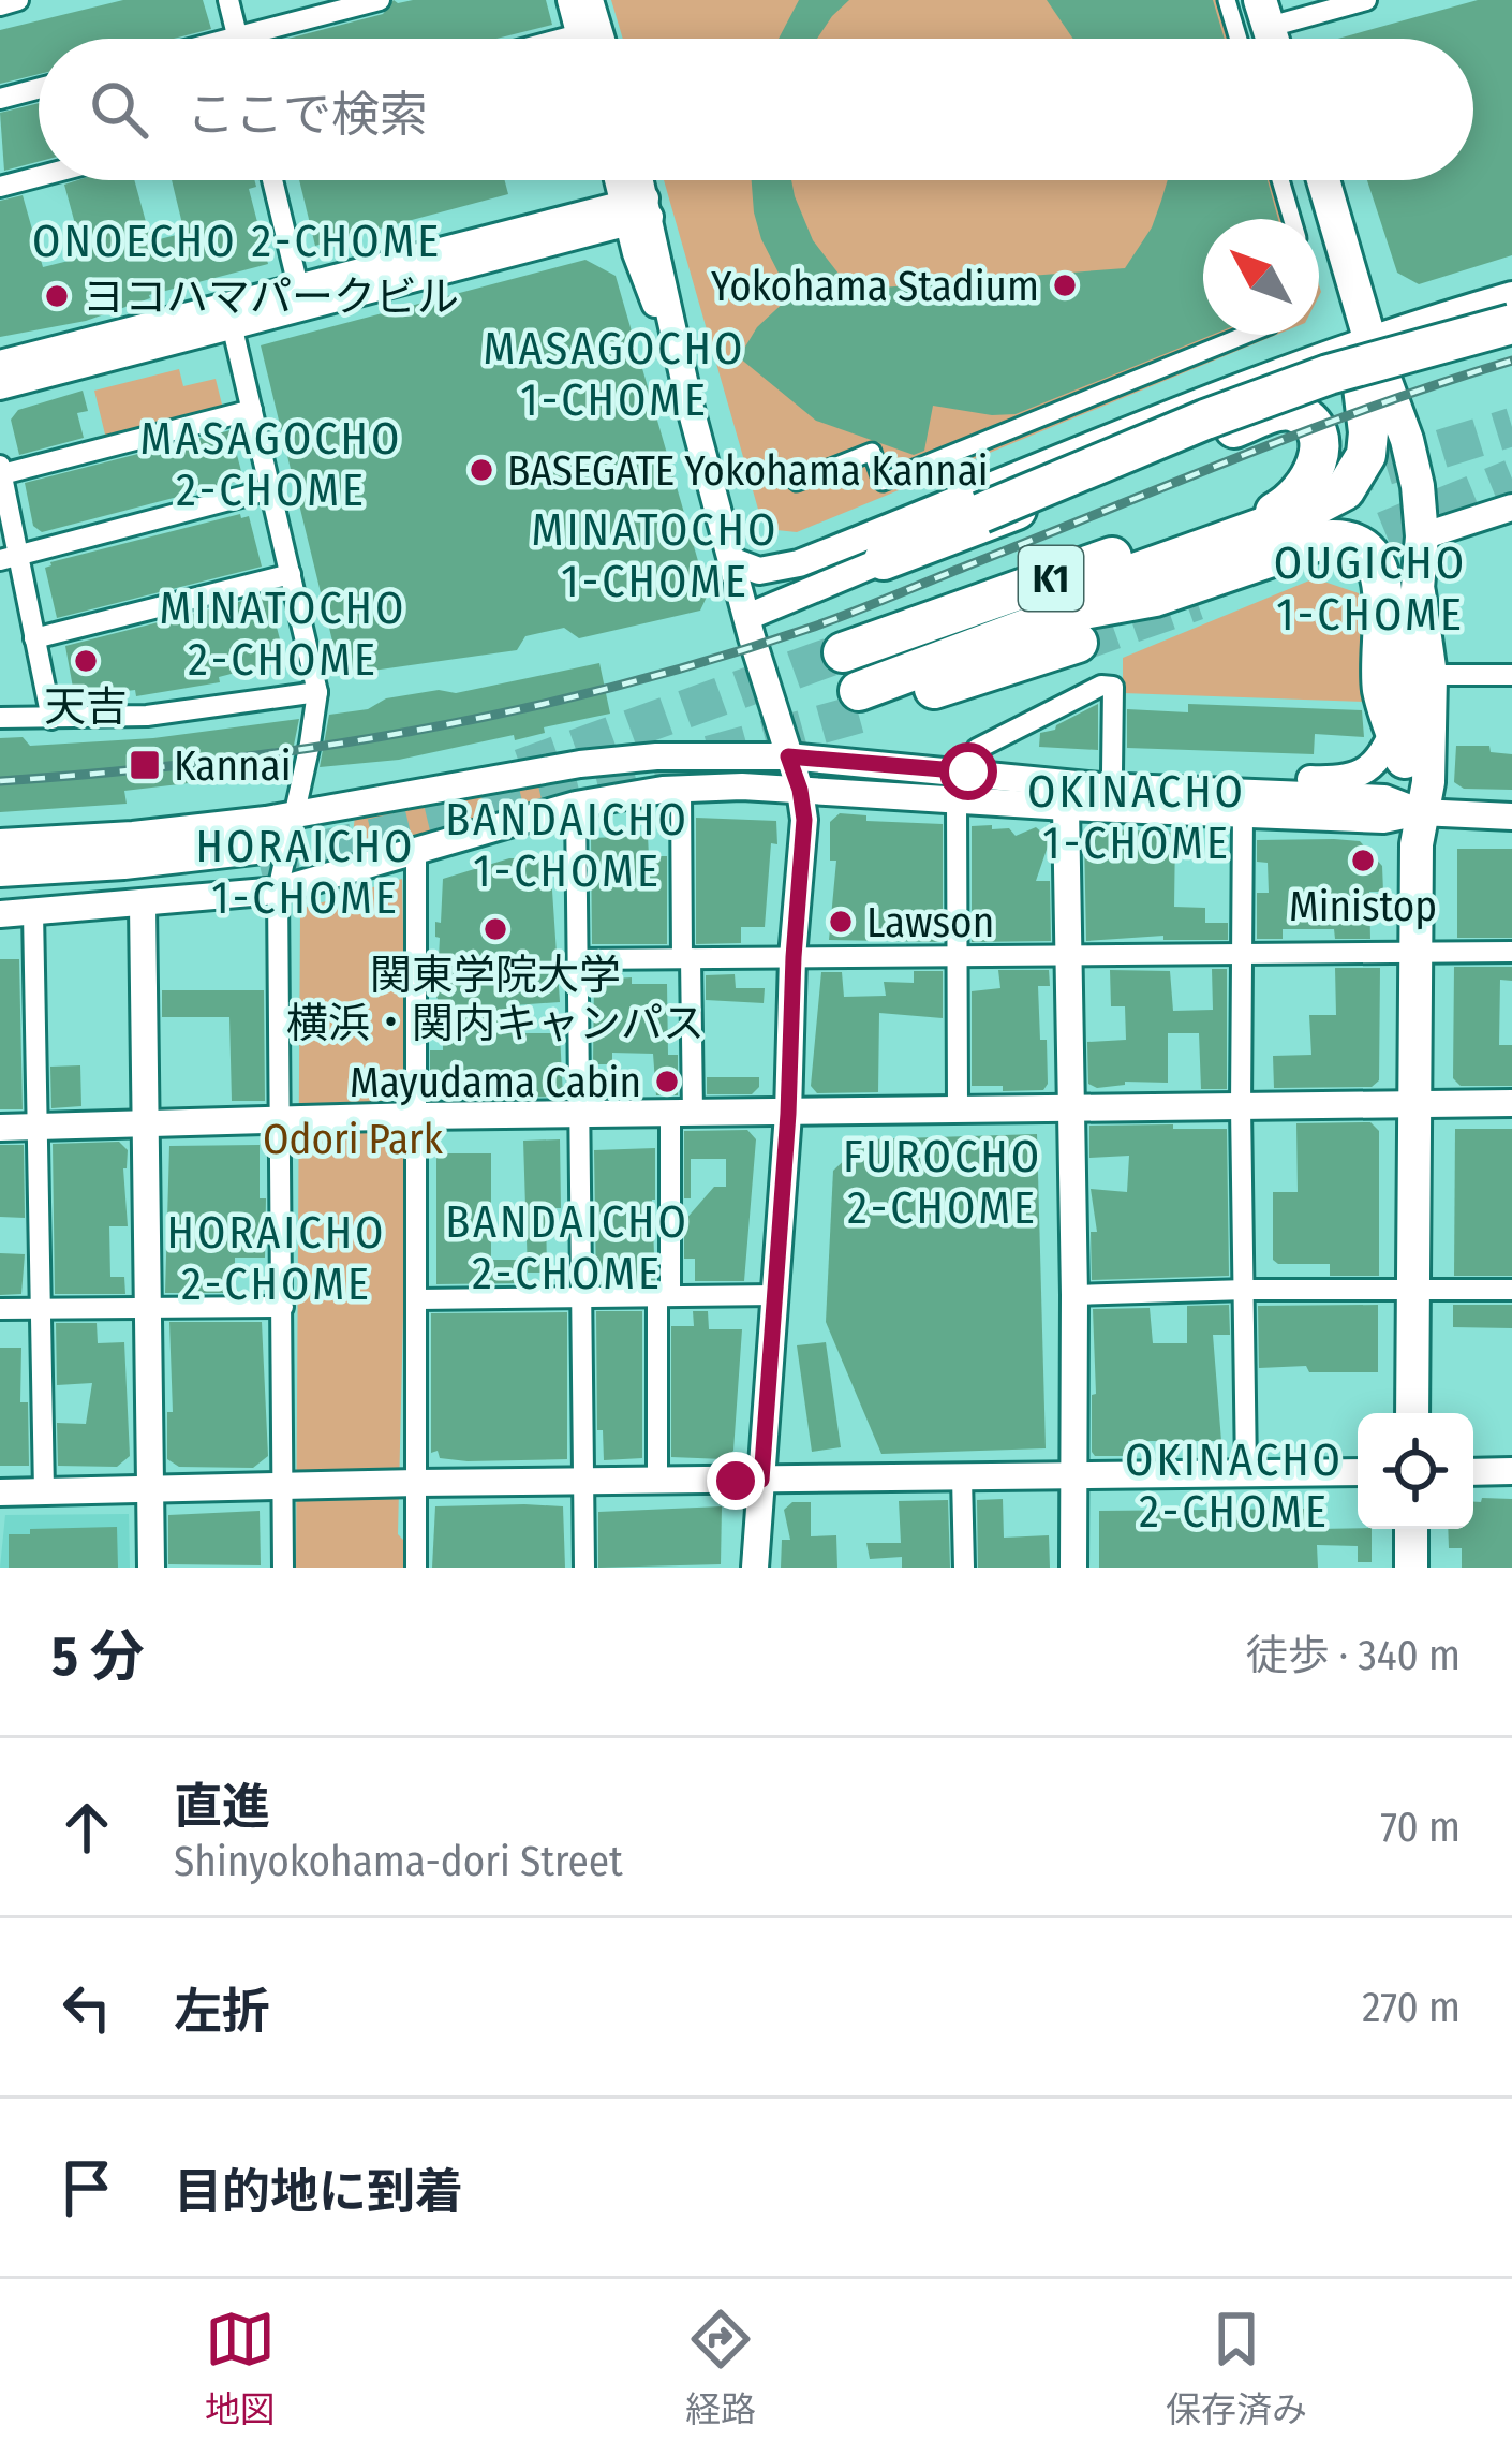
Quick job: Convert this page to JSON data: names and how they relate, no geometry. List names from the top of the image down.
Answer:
{
  "streets": {
    "highway": ["K1"]
  },
  "districts": [
    "ONOECHO 2-CHOME",
    "MASAGOCHO 1-CHOME",
    "MASAGOCHO 2-CHOME",
    "MINATOCHO 1-CHOME",
    "OUGICHO 1-CHOME",
    "MINATOCHO 2-CHOME",
    "OKINACHO 1-CHOME",
    "BANDAICHO 1-CHOME",
    "HORAICHO 1-CHOME",
    "FUROCHO 2-CHOME",
    "BANDAICHO 2-CHOME",
    "HORAICHO 2-CHOME",
    "OKINACHO 2-CHOME"
  ],
  "parks": ["Odori Park"],
  "places": {
    "other": [
      "Yokohama Stadium",
      "ヨコハマパークビル",
      "BASEGATE Yokohama Kannai",
      "天吉",
      "Ministop",
      "Lawson",
      "関東学院大学 横浜・関内キャンパス",
      "Mayudama Cabin"
    ],
    "transit": ["Kannai"]
  },
  "north": "top left",
  "page": {
    "search": "ここで検索",
    "heading": ["5 分", "徒歩 · 340 m"],
    "list": [
      ["直進", "Shinyokohama-dori Street", "70 m"],
      ["左折", "270 m"],
      "目的地に到着"
    ],
    "nav": ["地図", "経路", "保存済み"]
  }
}
